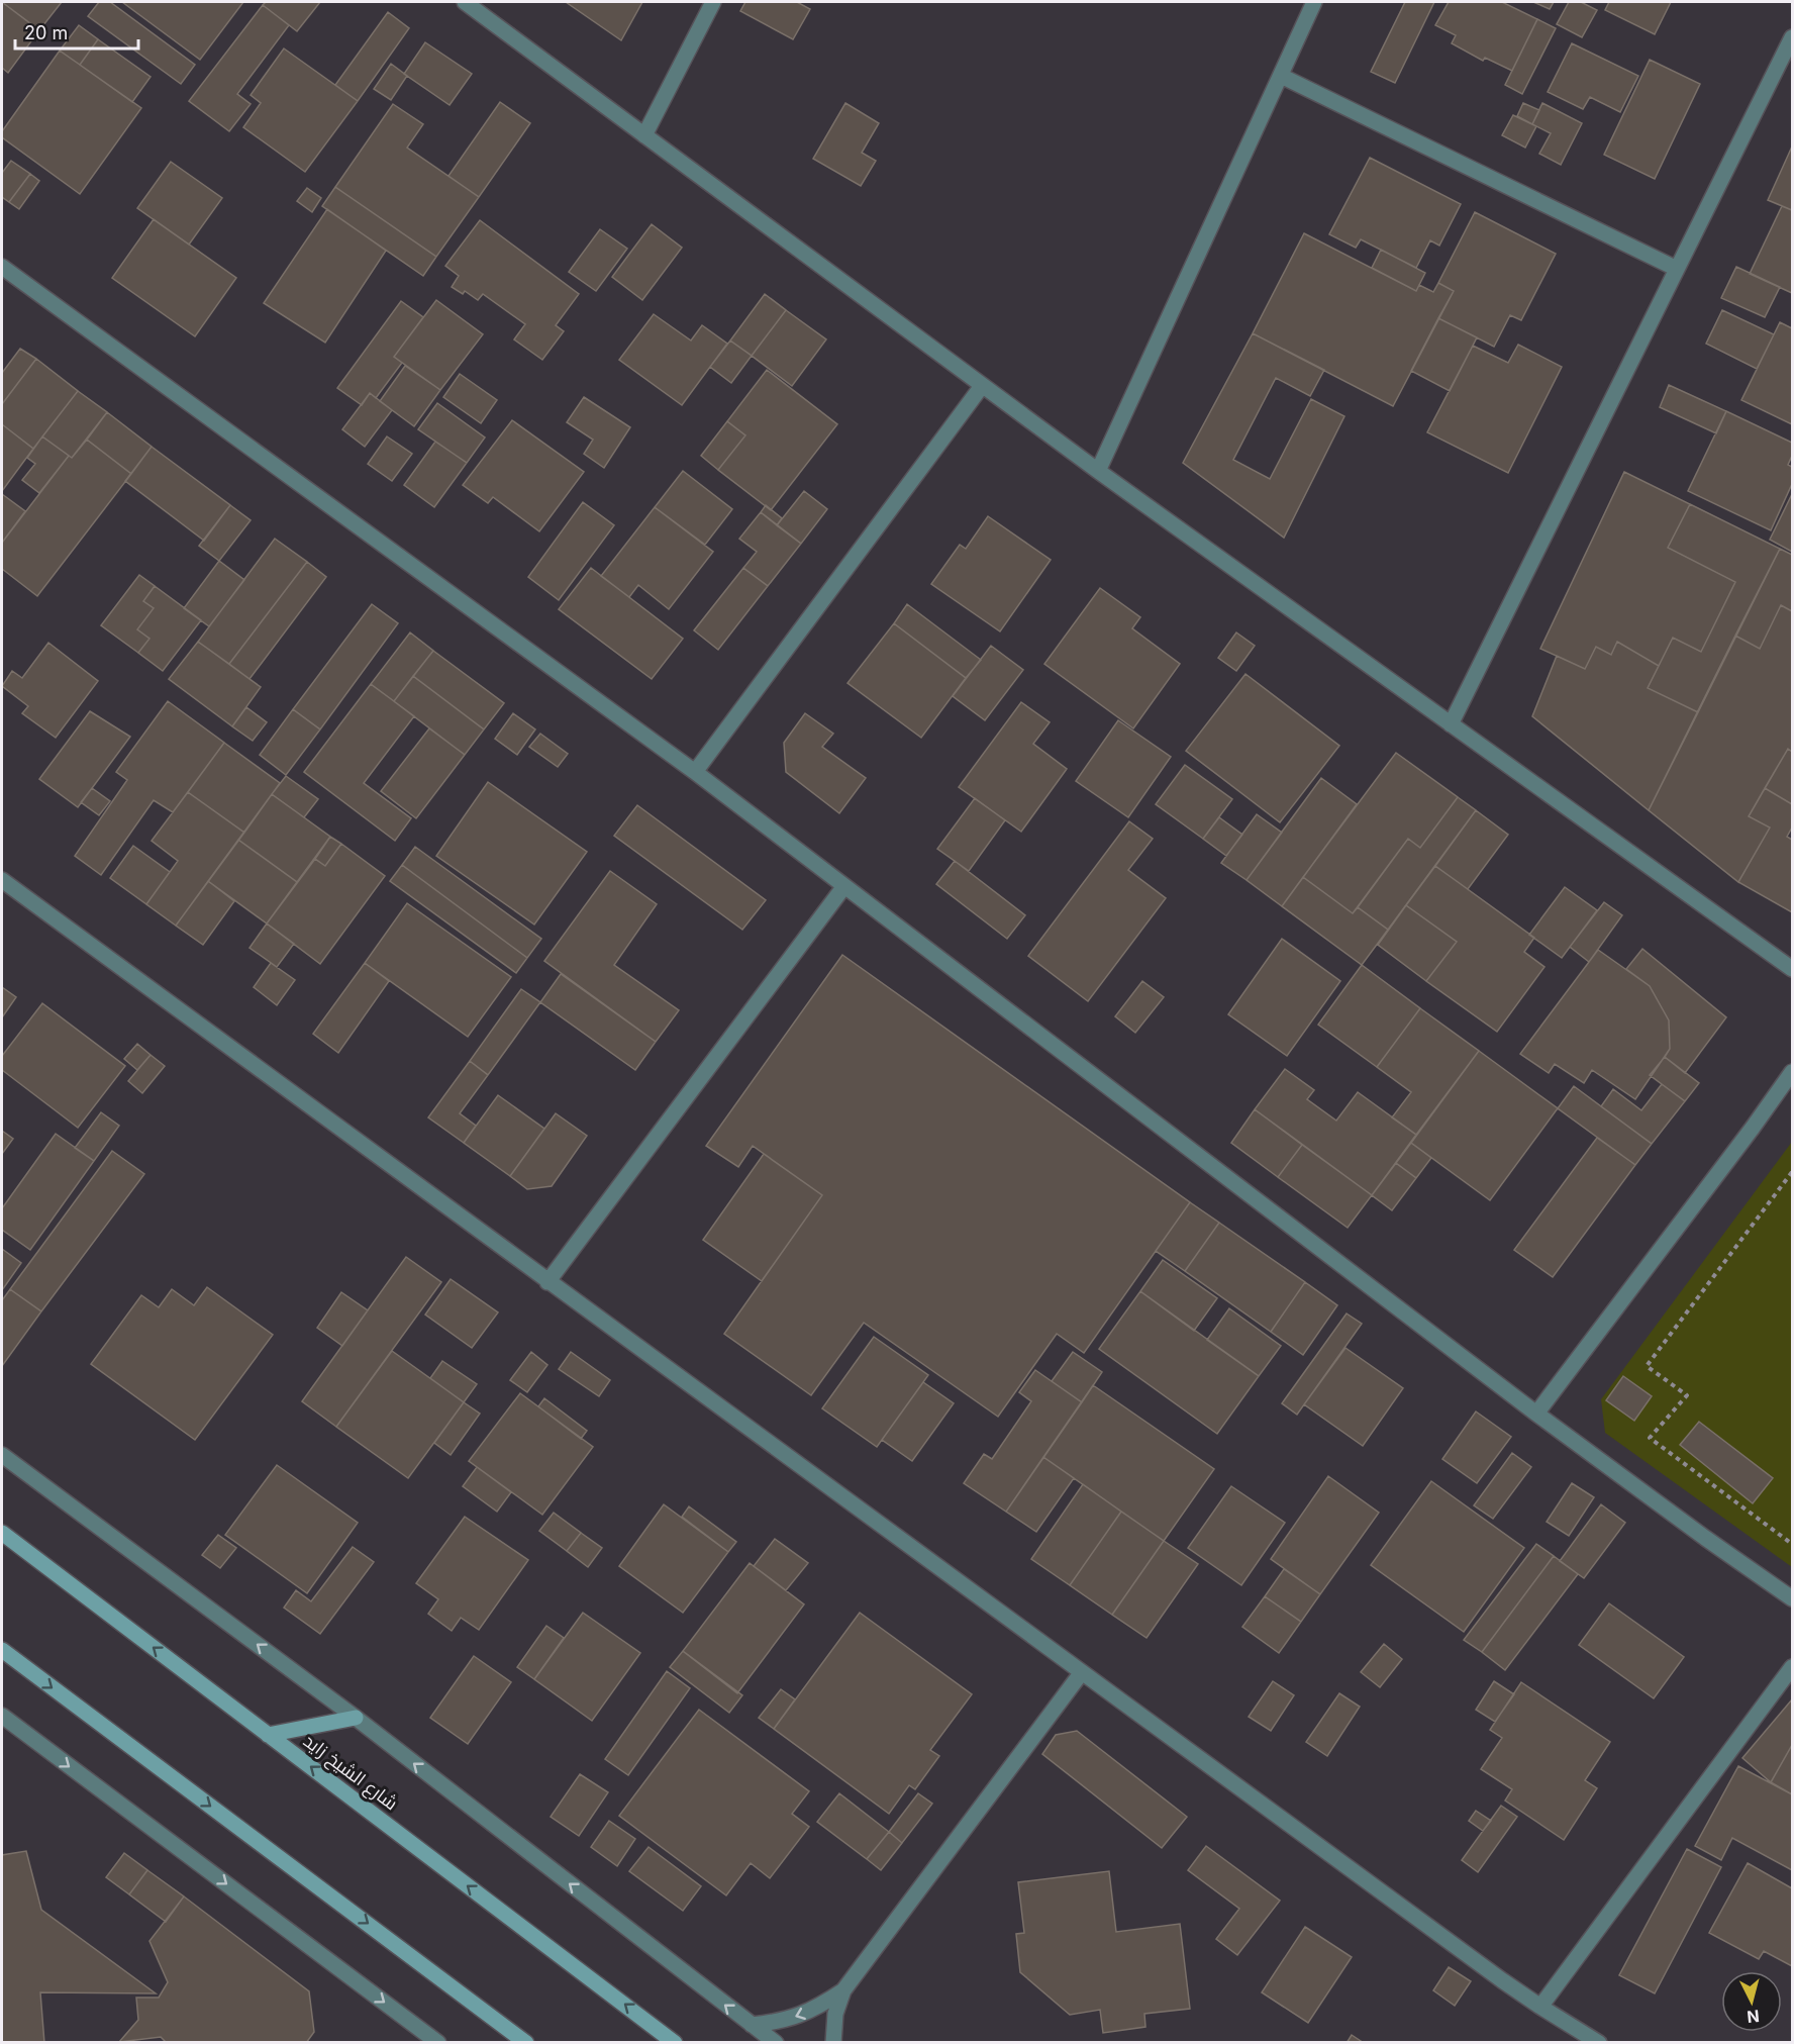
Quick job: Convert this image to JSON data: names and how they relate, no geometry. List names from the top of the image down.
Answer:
{
  "streets": {
    "main road": ["شارع الشيخ زايد"]
  },
  "scale_bar": "20 m",
  "north": "bottom"
}
